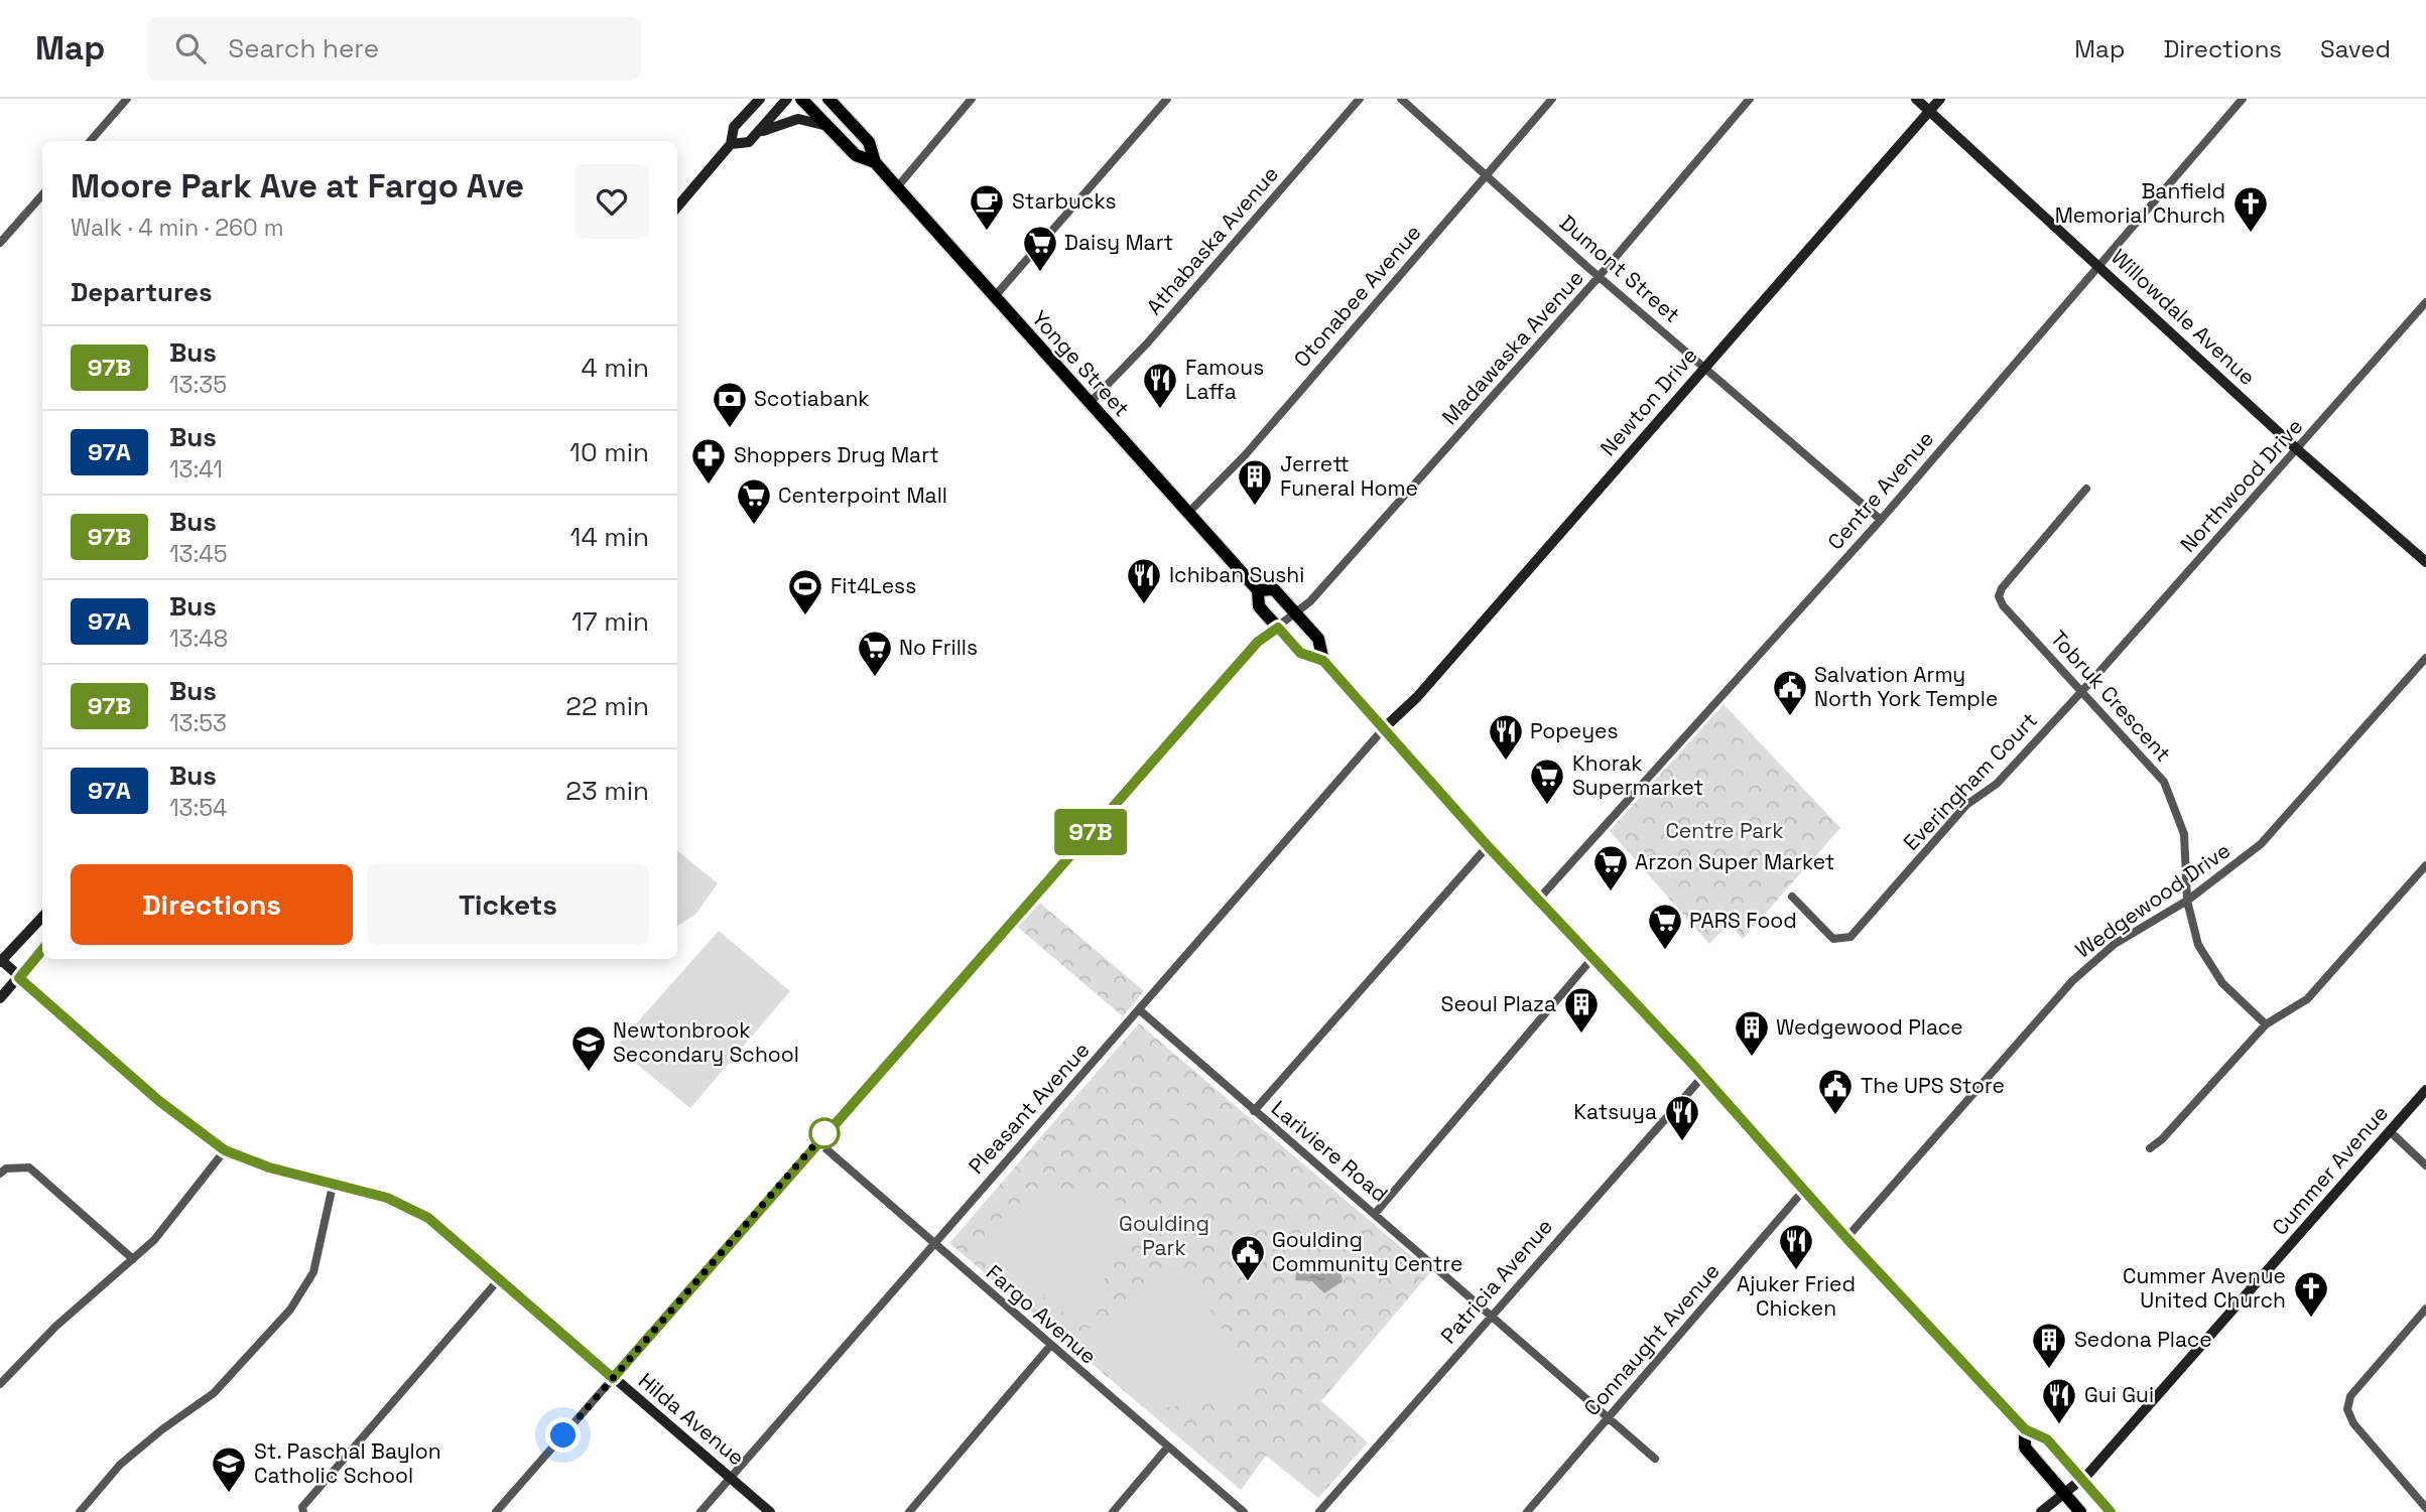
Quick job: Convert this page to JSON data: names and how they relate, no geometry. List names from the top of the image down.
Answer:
{
  "streets": {
    "main road": ["Yonge Street"],
    "street": [
      "Athabaska Avenue",
      "Dumont Street",
      "Otonabee Avenue",
      "Willowdale Avenue",
      "Madawaska Avenue",
      "Newton Drive",
      "Northwood Drive",
      "Centre Avenue",
      "Tobruk Crescent",
      "Everingham Court",
      "Wedgewood Drive",
      "Pleasant Avenue",
      "Lariviere Road",
      "Cummer Avenue",
      "Patricia Avenue",
      "Fargo Avenue",
      "Connaught Avenue",
      "Hilda Avenue"
    ]
  },
  "crossings": [
    ["Athabaska Avenue", "Yonge Street"],
    ["Dumont Street", "Otonabee Avenue"],
    ["Dumont Street", "Madawaska Avenue"],
    ["Dumont Street", "Newton Drive"],
    ["Dumont Street", "Centre Avenue"],
    ["Otonabee Avenue", "Yonge Street"],
    ["Willowdale Avenue", "Newton Drive"],
    ["Willowdale Avenue", "Northwood Drive"],
    ["Willowdale Avenue", "Centre Avenue"],
    ["Madawaska Avenue", "Yonge Street"],
    ["Madawaska Avenue", "Fargo Avenue"],
    ["Madawaska Avenue", "Hilda Avenue"],
    ["Yonge Street", "Newton Drive"],
    ["Yonge Street", "Centre Avenue"],
    ["Yonge Street", "Wedgewood Drive"],
    ["Yonge Street", "Pleasant Avenue"],
    ["Yonge Street", "Cummer Avenue"],
    ["Yonge Street", "Patricia Avenue"],
    ["Yonge Street", "Connaught Avenue"],
    ["Newton Drive", "Pleasant Avenue"],
    ["Northwood Drive", "Tobruk Crescent"],
    ["Northwood Drive", "Everingham Court"],
    ["Tobruk Crescent", "Everingham Court"],
    ["Tobruk Crescent", "Wedgewood Drive"],
    ["Pleasant Avenue", "Lariviere Road"],
    ["Pleasant Avenue", "Fargo Avenue"],
    ["Pleasant Avenue", "Hilda Avenue"],
    ["Lariviere Road", "Patricia Avenue"],
    ["Lariviere Road", "Connaught Avenue"]
  ],
  "parks": ["Centre Park", "Goulding Park"],
  "places": {
    "cafe": ["Starbucks"],
    "church": ["Banfield Memorial Church", "Cummer Avenue United Church"],
    "supermarket": [
      "Daisy Mart",
      "Centerpoint Mall",
      "No Frills",
      "Khorak Supermarket",
      "Arzon Super Market",
      "PARS Food"
    ],
    "restaurant": [
      "Famous Laffa",
      "Ichiban Sushi",
      "Popeyes",
      "Katsuya",
      "Ajuker Fried Chicken",
      "Gui Gui"
    ],
    "bank": ["Scotiabank"],
    "pharmacy": ["Shoppers Drug Mart"],
    "building": [
      "Jerrett Funeral Home",
      "Seoul Plaza",
      "Wedgewood Place",
      "Sedona Place"
    ],
    "sports": ["Fit4Less"],
    "public building": ["Salvation Army North York Temple", "The UPS Store", "Goulding Community Centre"],
    "school or university": ["Newtonbrook Secondary School", "St. Paschal Baylon Catholic School"]
  },
  "lines": ["bus line 97B"],
  "page": {
    "header": "Map",
    "search": "Search here",
    "nav": ["Map", "Directions", "Saved"],
    "on_map": "97B",
    "heading": [
      ["Moore Park Ave at Fargo Ave", "Walk · 4 min · 260 m"],
      "Departures"
    ],
    "list": [
      {
        "mark": "97B",
        "name": "Bus",
        "note": "13:35",
        "value": "4 min"
      },
      {
        "mark": "97A",
        "name": "Bus",
        "note": "13:41",
        "value": "10 min"
      },
      {
        "mark": "97B",
        "name": "Bus",
        "note": "13:45",
        "value": "14 min"
      },
      {
        "mark": "97A",
        "name": "Bus",
        "note": "13:48",
        "value": "17 min"
      },
      {
        "mark": "97B",
        "name": "Bus",
        "note": "13:53",
        "value": "22 min"
      },
      {
        "mark": "97A",
        "name": "Bus",
        "note": "13:54",
        "value": "23 min"
      }
    ],
    "buttons": ["Directions", "Tickets"]
  }
}
